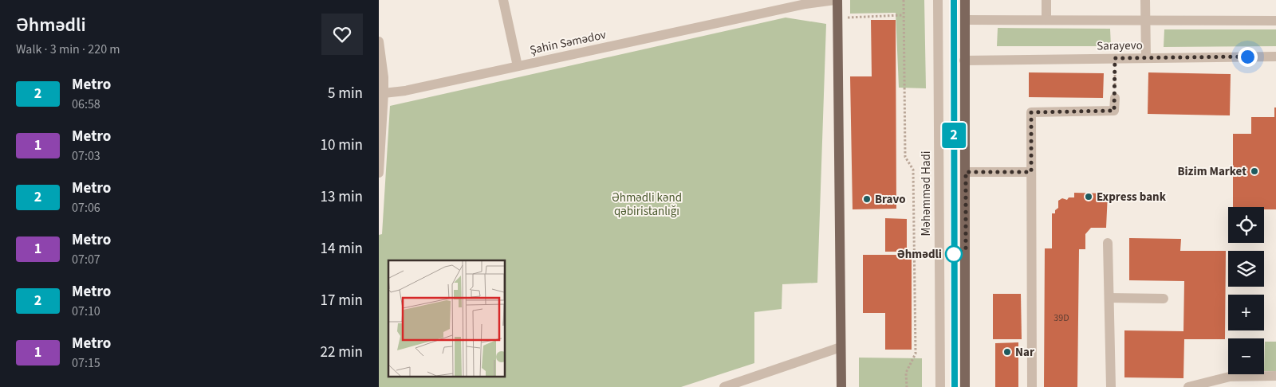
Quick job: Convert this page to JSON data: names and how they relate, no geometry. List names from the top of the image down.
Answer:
{
  "streets": {
    "street": ["Şahin Səmədov", "Sarayevo", "Məhəmməd Hadi"]
  },
  "parks": ["Əhmədli kənd qəbiristanlığı"],
  "places": [
    "Bizim Market",
    "Express bank",
    "Bravo",
    "Əhmədli",
    "Nar"
  ],
  "lines": ["metro line 2"],
  "house_numbers": ["39D"],
  "page": {
    "heading": ["Əhmədli", "Walk · 3 min · 220 m"],
    "on_map": "2",
    "list": [
      {
        "mark": "2",
        "name": "Metro",
        "note": "06:58",
        "value": "5 min"
      },
      {
        "mark": "1",
        "name": "Metro",
        "note": "07:03",
        "value": "10 min"
      },
      {
        "mark": "2",
        "name": "Metro",
        "note": "07:06",
        "value": "13 min"
      },
      {
        "mark": "1",
        "name": "Metro",
        "note": "07:07",
        "value": "14 min"
      },
      {
        "mark": "2",
        "name": "Metro",
        "note": "07:10",
        "value": "17 min"
      },
      {
        "mark": "1",
        "name": "Metro",
        "note": "07:15",
        "value": "22 min"
      }
    ],
    "map_buttons": ["+", "−"]
  }
}
